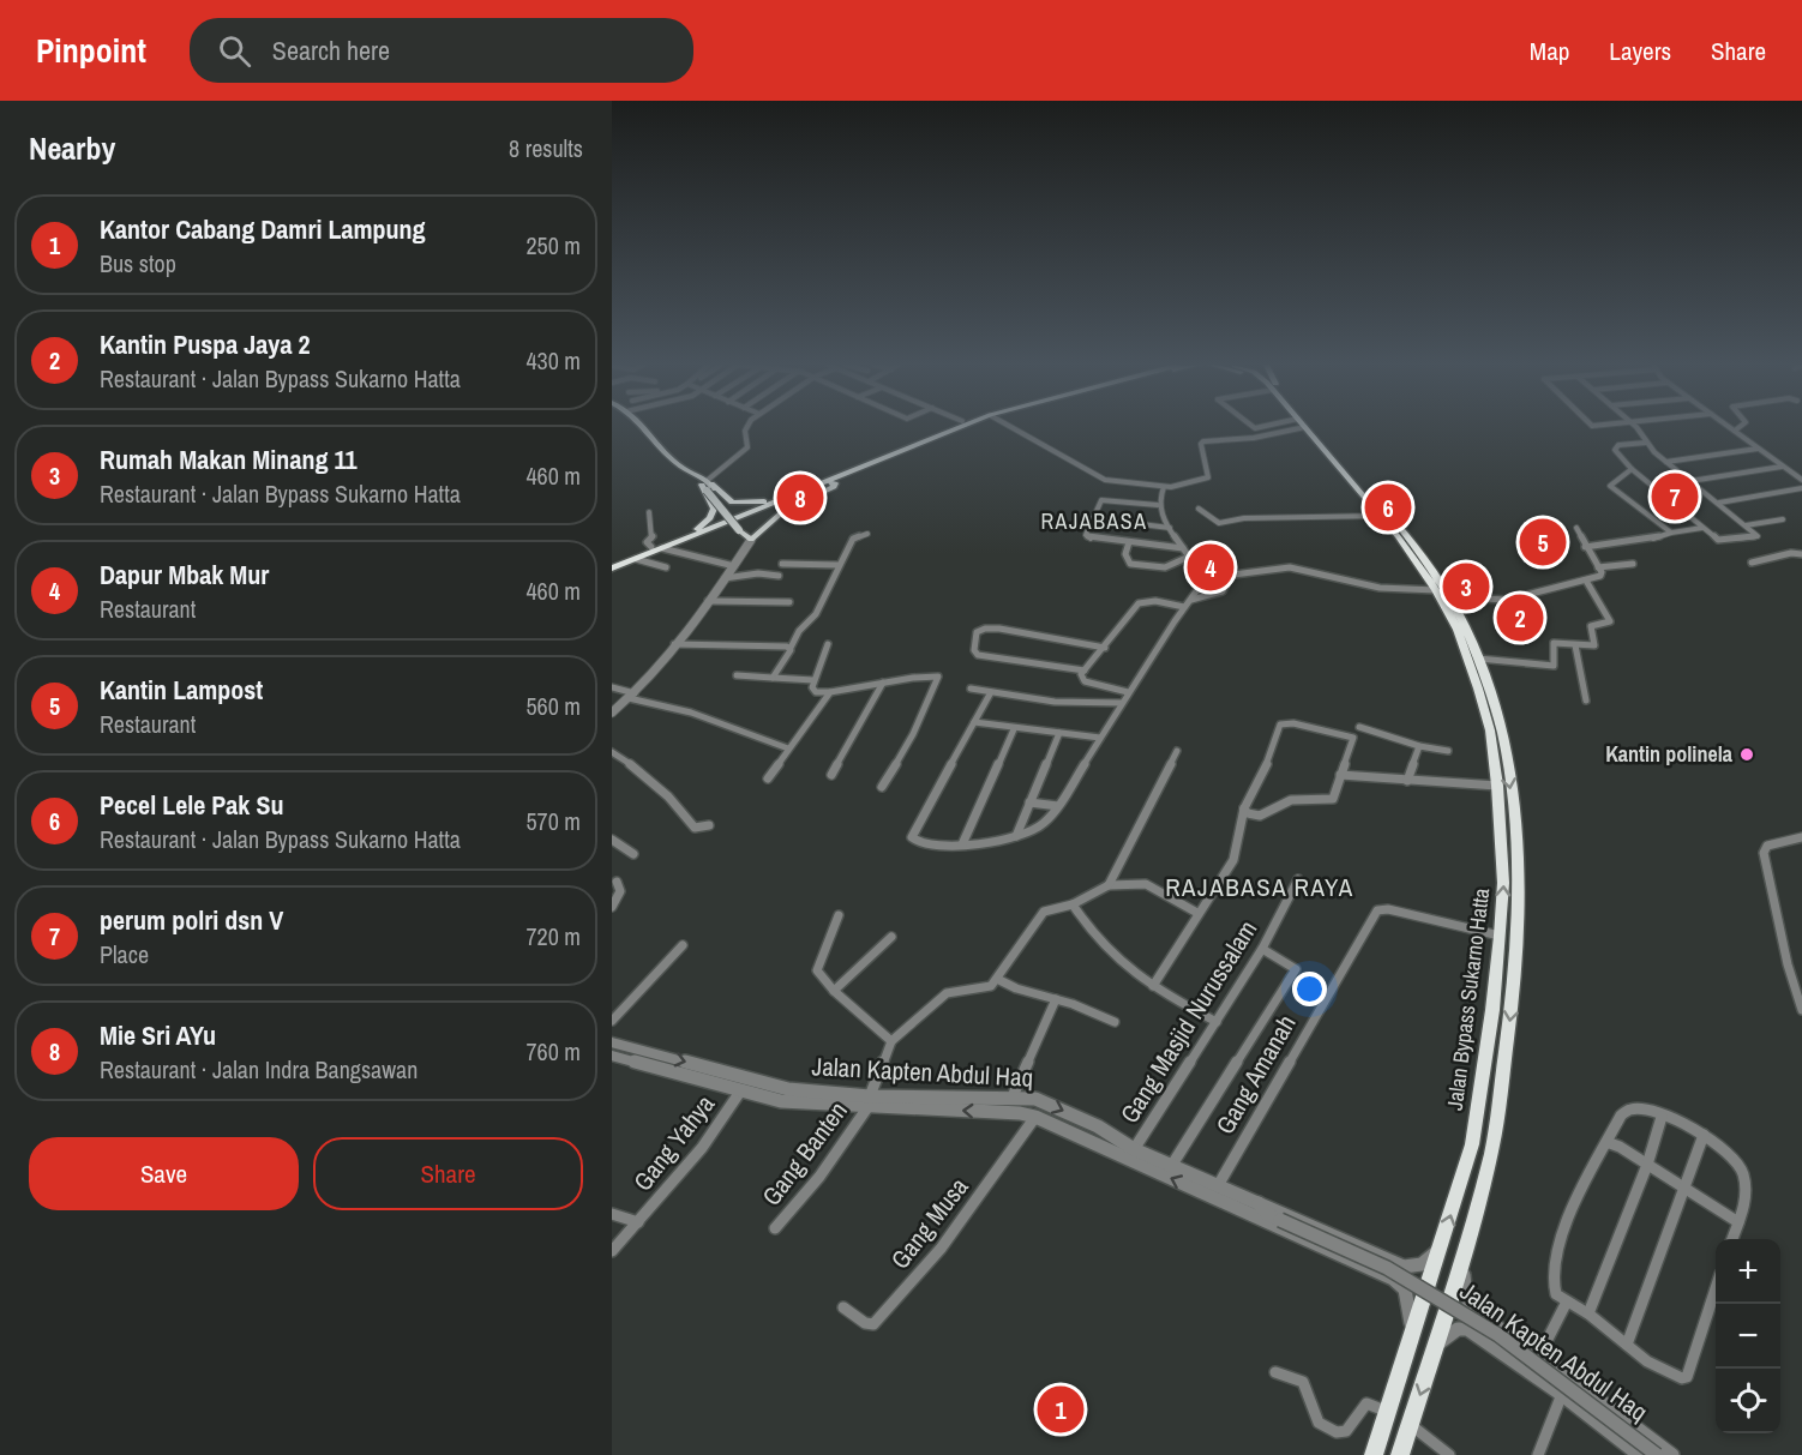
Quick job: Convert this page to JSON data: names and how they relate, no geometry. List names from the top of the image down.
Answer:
{
  "streets": {
    "highway": ["Jalan Bypass Sukarno Hatta"],
    "street": [
      "Gang Masjid Nurussalam",
      "Jalan Kapten Abdul Haq",
      "Gang Amanah",
      "Gang Yahya",
      "Gang Banten",
      "Gang Musa"
    ]
  },
  "crossings": [
    ["Jalan Bypass Sukarno Hatta", "Jalan Kapten Abdul Haq"],
    ["Jalan Bypass Sukarno Hatta", "Gang Amanah"],
    ["Gang Masjid Nurussalam", "Jalan Kapten Abdul Haq"],
    ["Jalan Kapten Abdul Haq", "Gang Amanah"],
    ["Jalan Kapten Abdul Haq", "Gang Yahya"],
    ["Jalan Kapten Abdul Haq", "Gang Banten"],
    ["Jalan Kapten Abdul Haq", "Gang Musa"]
  ],
  "districts": ["RAJABASA", "RAJABASA RAYA"],
  "places": ["Kantin polinela"],
  "page": {
    "header": "Pinpoint",
    "search": "Search here",
    "nav": ["Map", "Layers", "Share"],
    "heading": ["Nearby", "8 results"],
    "list": [
      {
        "mark": "1",
        "name": "Kantor Cabang Damri Lampung",
        "note": "Bus stop",
        "value": "250 m"
      },
      {
        "mark": "2",
        "name": "Kantin Puspa Jaya 2",
        "note": "Restaurant · Jalan Bypass Sukarno Hatta",
        "value": "430 m"
      },
      {
        "mark": "3",
        "name": "Rumah Makan Minang 11",
        "note": "Restaurant · Jalan Bypass Sukarno Hatta",
        "value": "460 m"
      },
      {
        "mark": "4",
        "name": "Dapur Mbak Mur",
        "note": "Restaurant",
        "value": "460 m"
      },
      {
        "mark": "5",
        "name": "Kantin Lampost",
        "note": "Restaurant",
        "value": "560 m"
      },
      {
        "mark": "6",
        "name": "Pecel Lele Pak Su",
        "note": "Restaurant · Jalan Bypass Sukarno Hatta",
        "value": "570 m"
      },
      {
        "mark": "7",
        "name": "perum polri dsn V",
        "note": "Place",
        "value": "720 m"
      },
      {
        "mark": "8",
        "name": "Mie Sri AYu",
        "note": "Restaurant · Jalan Indra Bangsawan",
        "value": "760 m"
      }
    ],
    "pins": [
      "7",
      "8",
      "6",
      "5",
      "4",
      "3",
      "2",
      "1"
    ],
    "buttons": ["Save", "Share"],
    "map_buttons": ["+", "−"]
  }
}
